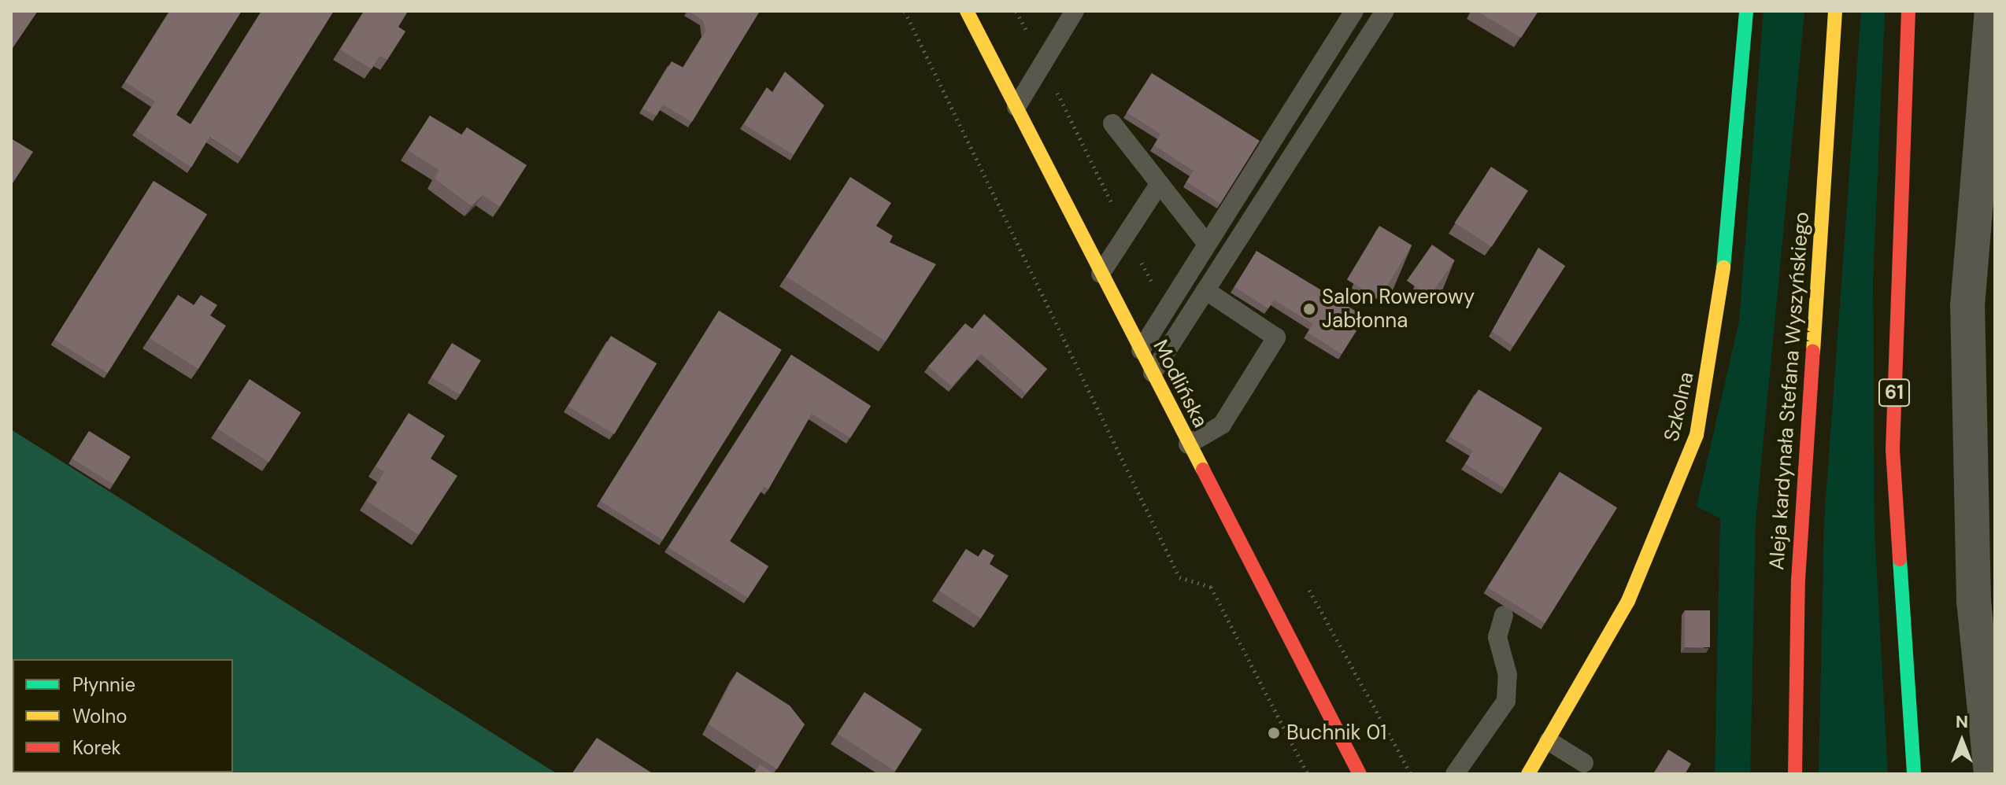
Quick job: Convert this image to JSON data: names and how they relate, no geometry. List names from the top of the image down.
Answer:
{
  "streets": {
    "main road": [
      "Modlińska",
      "Aleja kardynała Stefana Wyszyńskiego",
      "61",
      "Szkolna"
    ]
  },
  "places": ["Salon Rowerowy Jabłonna", "Buchnik 01"],
  "legend": ["Płynnie", "Wolno", "Korek"],
  "north": "top"
}
